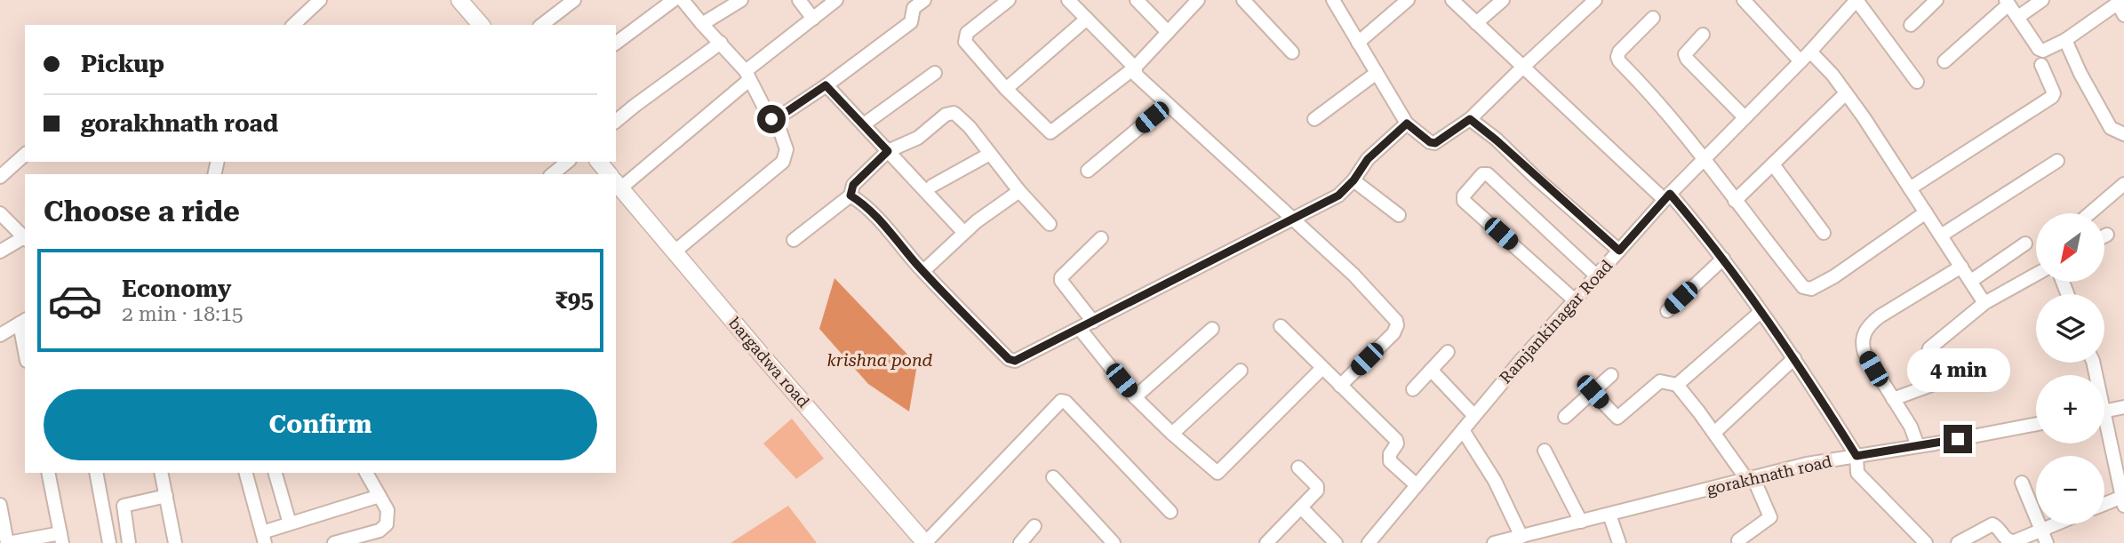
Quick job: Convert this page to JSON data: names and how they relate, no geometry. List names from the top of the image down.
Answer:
{
  "streets": {
    "main road": ["bargadwa road"],
    "street": ["Ramjankinagar Road", "gorakhnath road"]
  },
  "water": ["krishna pond"],
  "north": "bottom left",
  "page": {
    "banner": ["Pickup", "gorakhnath road"],
    "heading": "Choose a ride",
    "map_buttons": ["+", "−"],
    "list": [
      {
        "name": "Economy",
        "note": "2 min · 18:15",
        "value": "₹95"
      }
    ],
    "bubble": "4 min",
    "buttons": "Confirm"
  }
}
